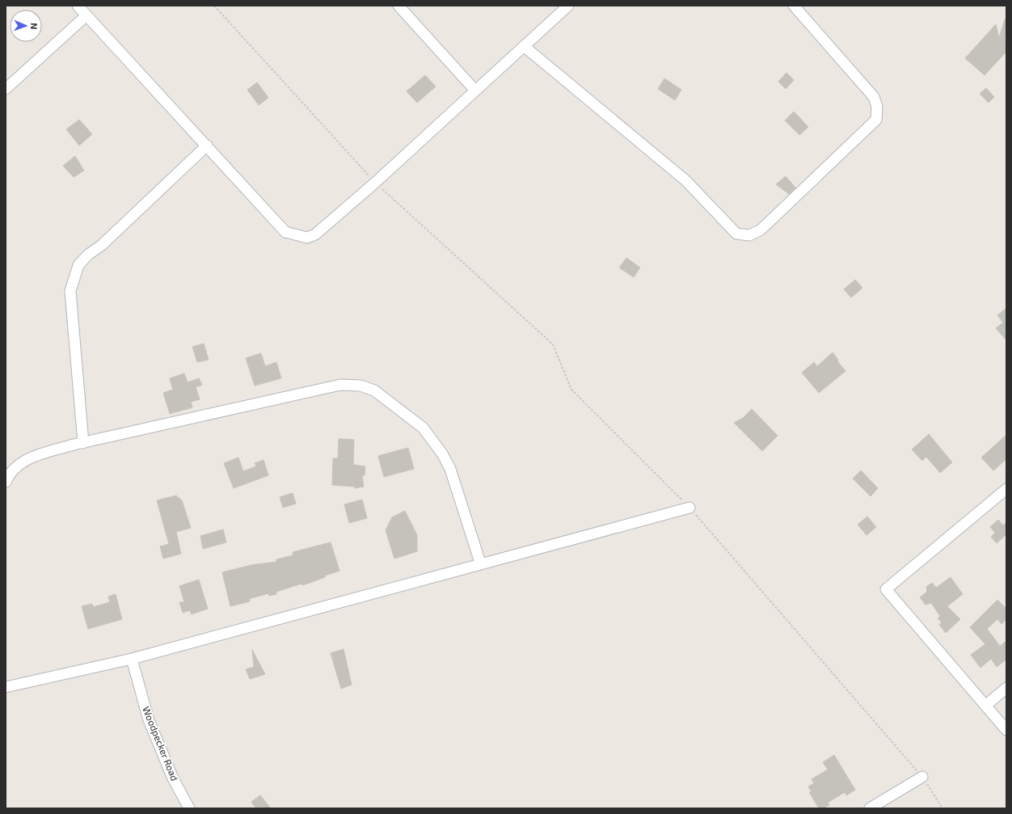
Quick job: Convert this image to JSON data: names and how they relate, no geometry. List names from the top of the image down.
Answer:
{
  "streets": {
    "street": ["Woodpecker Road"]
  },
  "north": "right"
}
